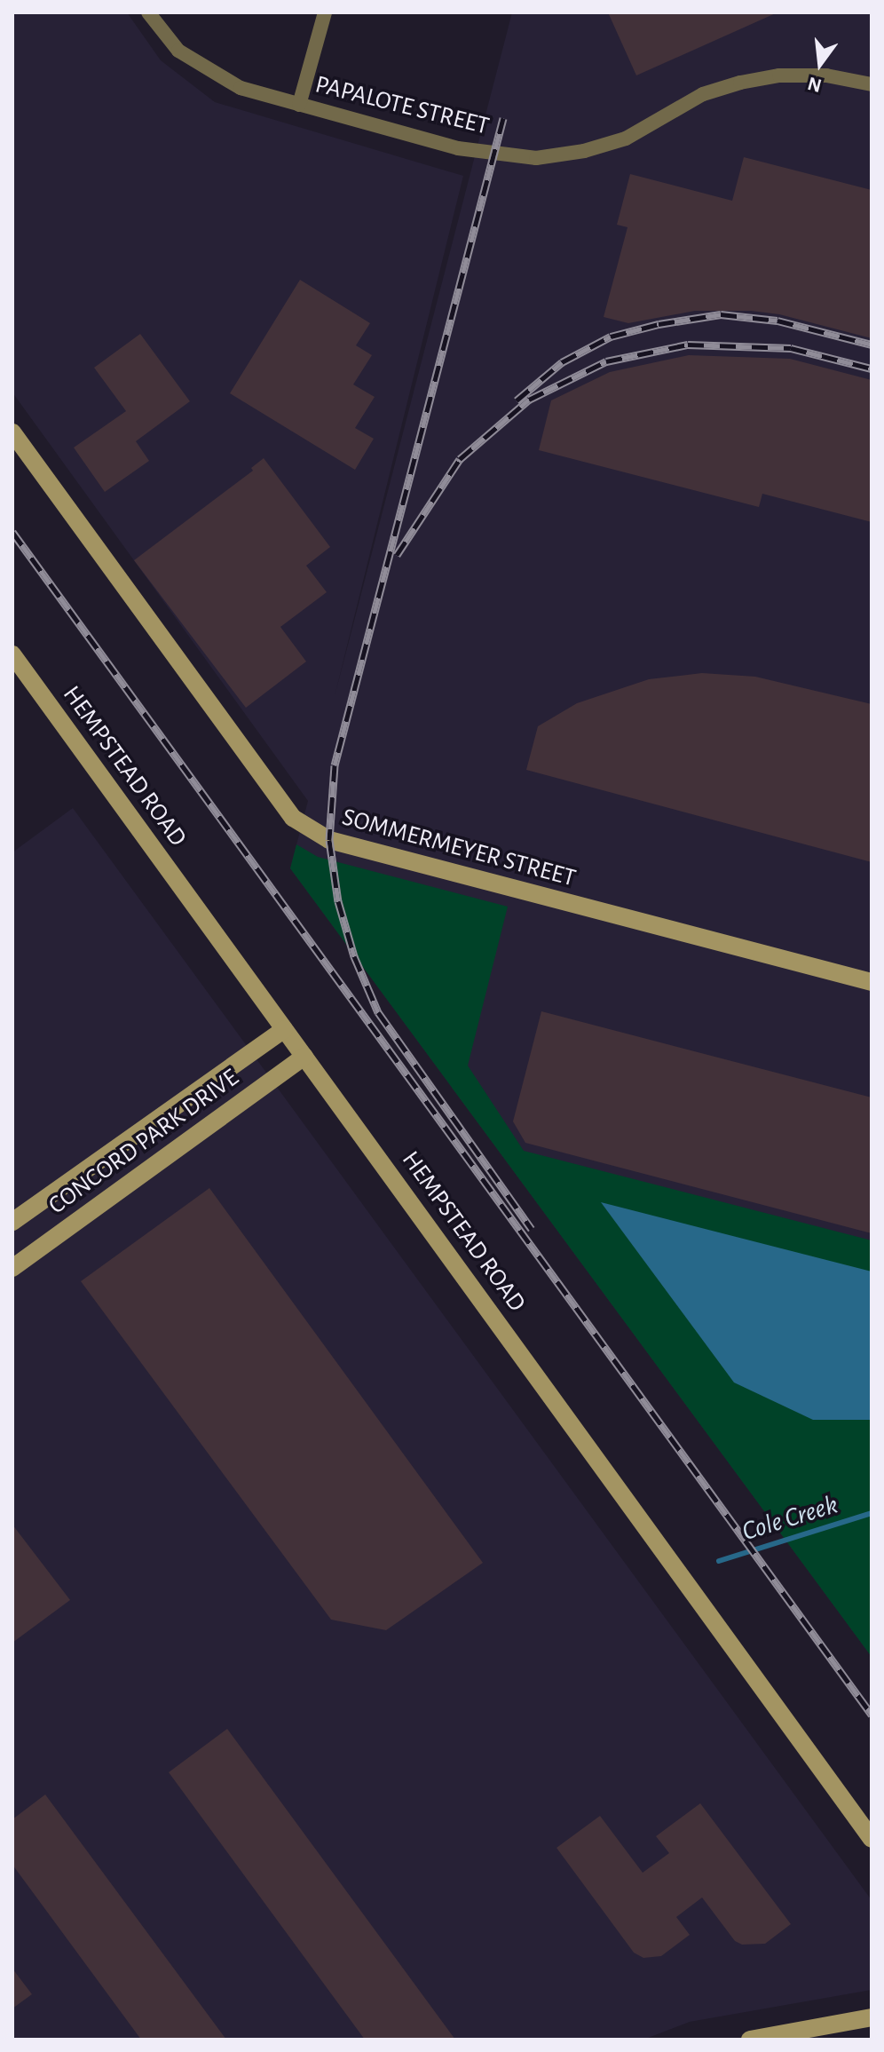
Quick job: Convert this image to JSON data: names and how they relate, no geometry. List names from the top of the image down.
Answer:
{
  "streets": {
    "street": [
      "PAPALOTE STREET",
      "HEMPSTEAD ROAD",
      "SOMMERMEYER STREET",
      "CONCORD PARK DRIVE"
    ]
  },
  "crossings": [
    ["HEMPSTEAD ROAD", "CONCORD PARK DRIVE"]
  ],
  "water": ["Cole Creek"],
  "north": "bottom"
}
